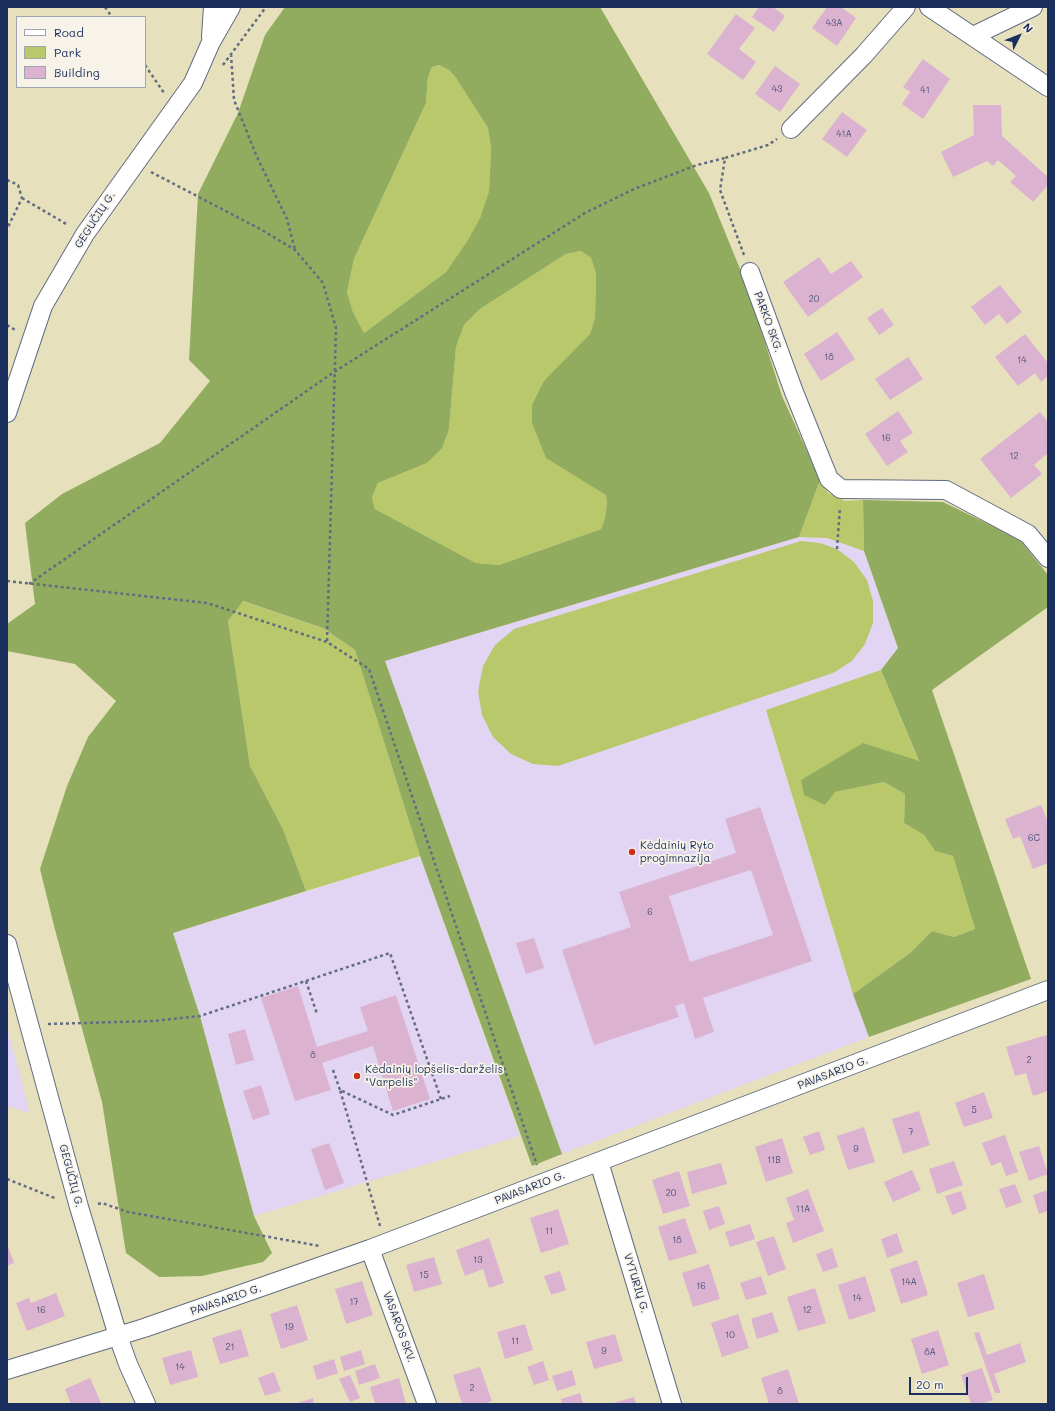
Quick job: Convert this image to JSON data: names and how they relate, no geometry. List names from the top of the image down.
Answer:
{
  "streets": {
    "street": [
      "GEGUČIŲ G.",
      "PARKO SKG.",
      "PAVASARIO G.",
      "VYTURIŲ G.",
      "VASAROS SKV."
    ]
  },
  "crossings": [
    ["GEGUČIŲ G.", "PAVASARIO G."],
    ["PAVASARIO G.", "VYTURIŲ G."],
    ["PAVASARIO G.", "VASAROS SKV."]
  ],
  "places": ["Kėdainių Ryto progimnazija", "Kėdainių lopšelis-darželis \"Varpelis\""],
  "house_numbers": [
    "43A",
    "43",
    "41",
    "41A",
    "20",
    "18",
    "14",
    "16",
    "12",
    "6C",
    "6",
    "8",
    "2",
    "5",
    "7",
    "9",
    "11B",
    "20",
    "11A",
    "11",
    "18",
    "13",
    "15",
    "14A",
    "16",
    "14",
    "17",
    "16",
    "12",
    "19",
    "10",
    "11",
    "21",
    "9",
    "8A",
    "14",
    "2",
    "8"
  ],
  "legend": ["Road", "Park", "Building"],
  "scale_bar": "20 m",
  "north": "top right"
}
